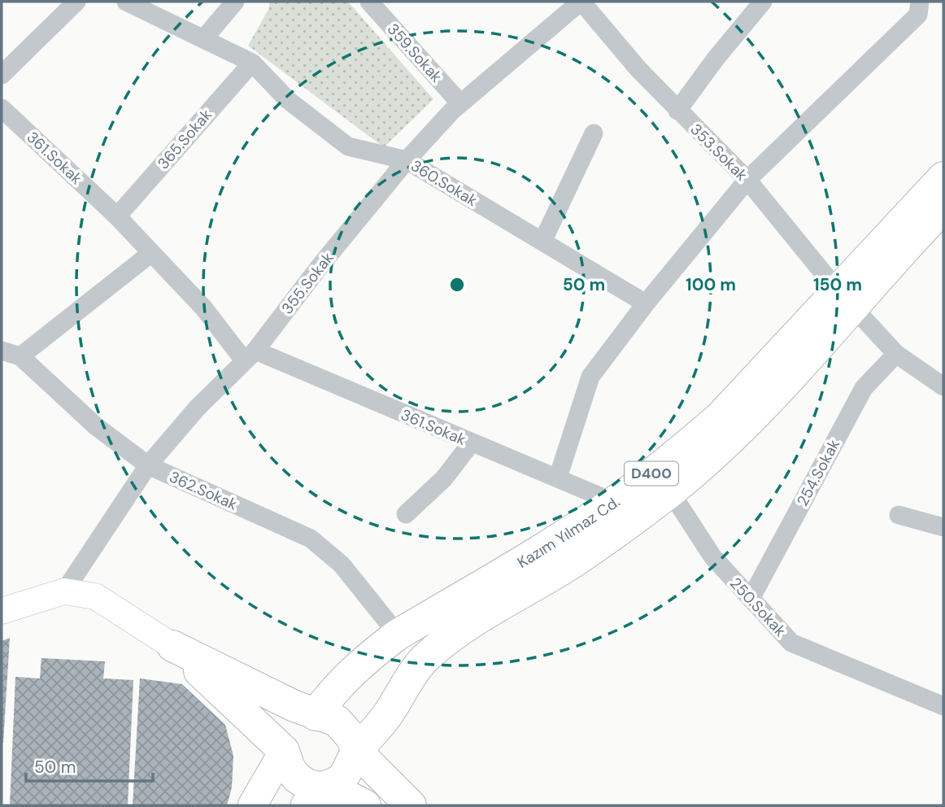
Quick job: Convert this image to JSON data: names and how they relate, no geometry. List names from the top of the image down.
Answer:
{
  "streets": {
    "highway": ["D400", "Kazım Yılmaz Cd."],
    "street": [
      "359.Sokak",
      "365.Sokak",
      "353.Sokak",
      "361.Sokak",
      "360.Sokak",
      "355.Sokak",
      "254.Sokak",
      "362.Sokak",
      "250.Sokak"
    ]
  },
  "crossings": [
    ["359.Sokak", "355.Sokak"],
    ["365.Sokak", "361.Sokak"],
    ["365.Sokak", "360.Sokak"],
    ["353.Sokak", "355.Sokak"],
    ["353.Sokak", "254.Sokak"],
    ["353.Sokak", "Kazım Yılmaz Cd."],
    ["361.Sokak", "355.Sokak"],
    ["361.Sokak", "Kazım Yılmaz Cd."],
    ["360.Sokak", "355.Sokak"],
    ["355.Sokak", "362.Sokak"],
    ["254.Sokak", "250.Sokak"],
    ["D400", "Kazım Yılmaz Cd."],
    ["362.Sokak", "Kazım Yılmaz Cd."],
    ["Kazım Yılmaz Cd.", "250.Sokak"]
  ],
  "scale_bar": "50 m",
  "rings": ["50 m", "100 m", "150 m"]
}
